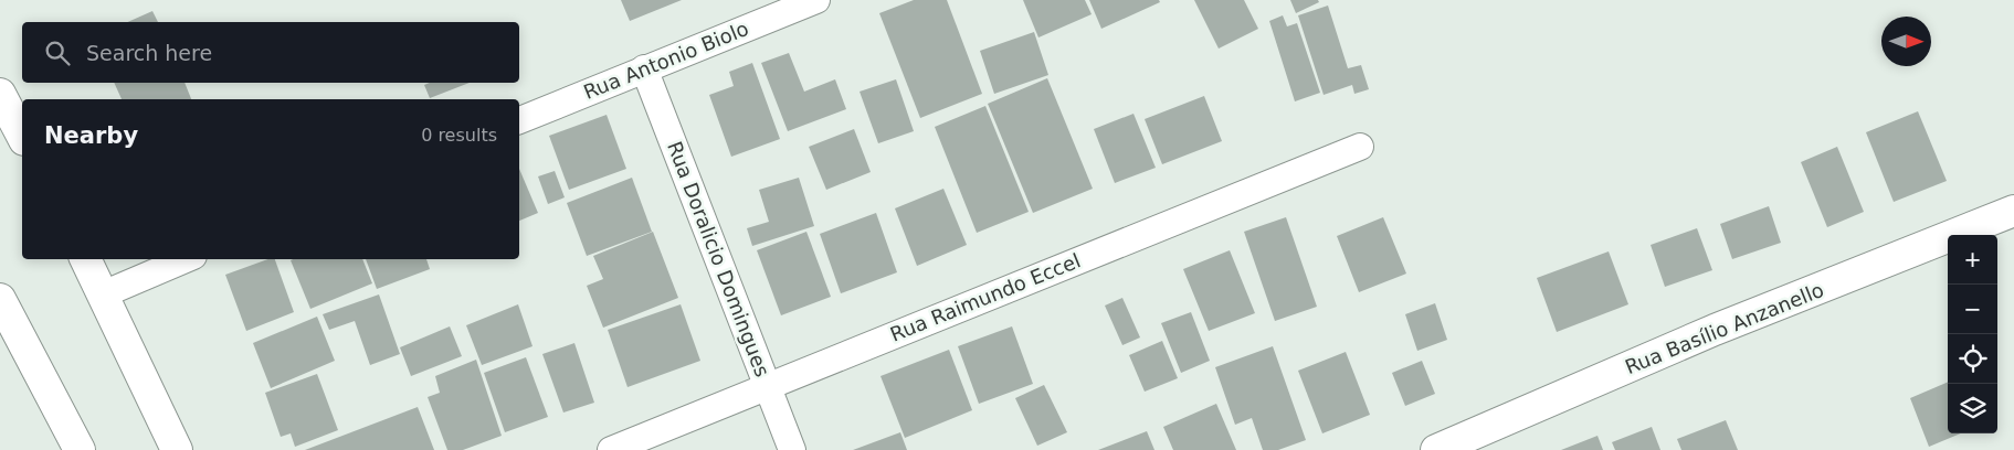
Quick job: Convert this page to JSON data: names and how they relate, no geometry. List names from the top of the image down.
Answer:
{
  "streets": {
    "main road": ["Rua Basílio Anzanello"],
    "street": ["Rua Antonio Biolo", "Rua Doralicio Domingues", "Rua Raimundo Eccel"]
  },
  "crossings": [
    ["Rua Antonio Biolo", "Rua Doralicio Domingues"],
    ["Rua Doralicio Domingues", "Rua Raimundo Eccel"]
  ],
  "north": "right",
  "page": {
    "search": "Search here",
    "heading": ["Nearby", "0 results"],
    "map_buttons": ["+", "−"]
  }
}
